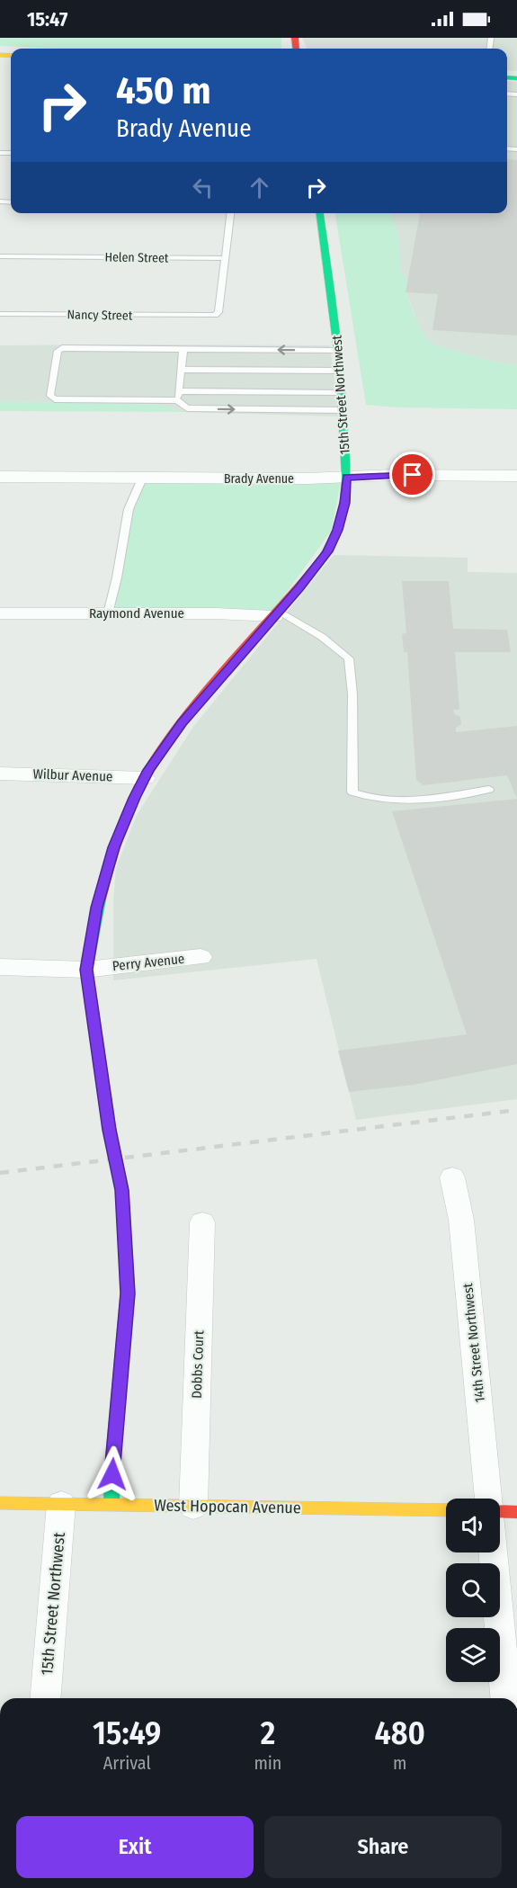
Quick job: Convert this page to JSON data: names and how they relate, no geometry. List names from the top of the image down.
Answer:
{
  "streets": {
    "street": [
      "15th Street Northwest",
      "Brady Avenue",
      "Raymond Avenue",
      "Wilbur Avenue",
      "Perry Avenue",
      "14th Street Northwest",
      "Dobbs Court",
      "West Hopocan Avenue"
    ],
    "lane": ["Helen Street", "Nancy Street"]
  },
  "crossings": [
    ["Helen Street", "Nancy Street"],
    ["15th Street Northwest", "Brady Avenue"],
    ["15th Street Northwest", "Raymond Avenue"],
    ["15th Street Northwest", "Wilbur Avenue"],
    ["15th Street Northwest", "Perry Avenue"],
    ["15th Street Northwest", "West Hopocan Avenue"],
    ["Dobbs Court", "West Hopocan Avenue"]
  ],
  "page": {
    "status": "15:47",
    "turn": ["450 m", "Brady Avenue"],
    "eta": [
      "15:49",
      "Arrival",
      "2",
      "min",
      "480",
      "m"
    ],
    "buttons": ["Exit", "Share"]
  }
}
